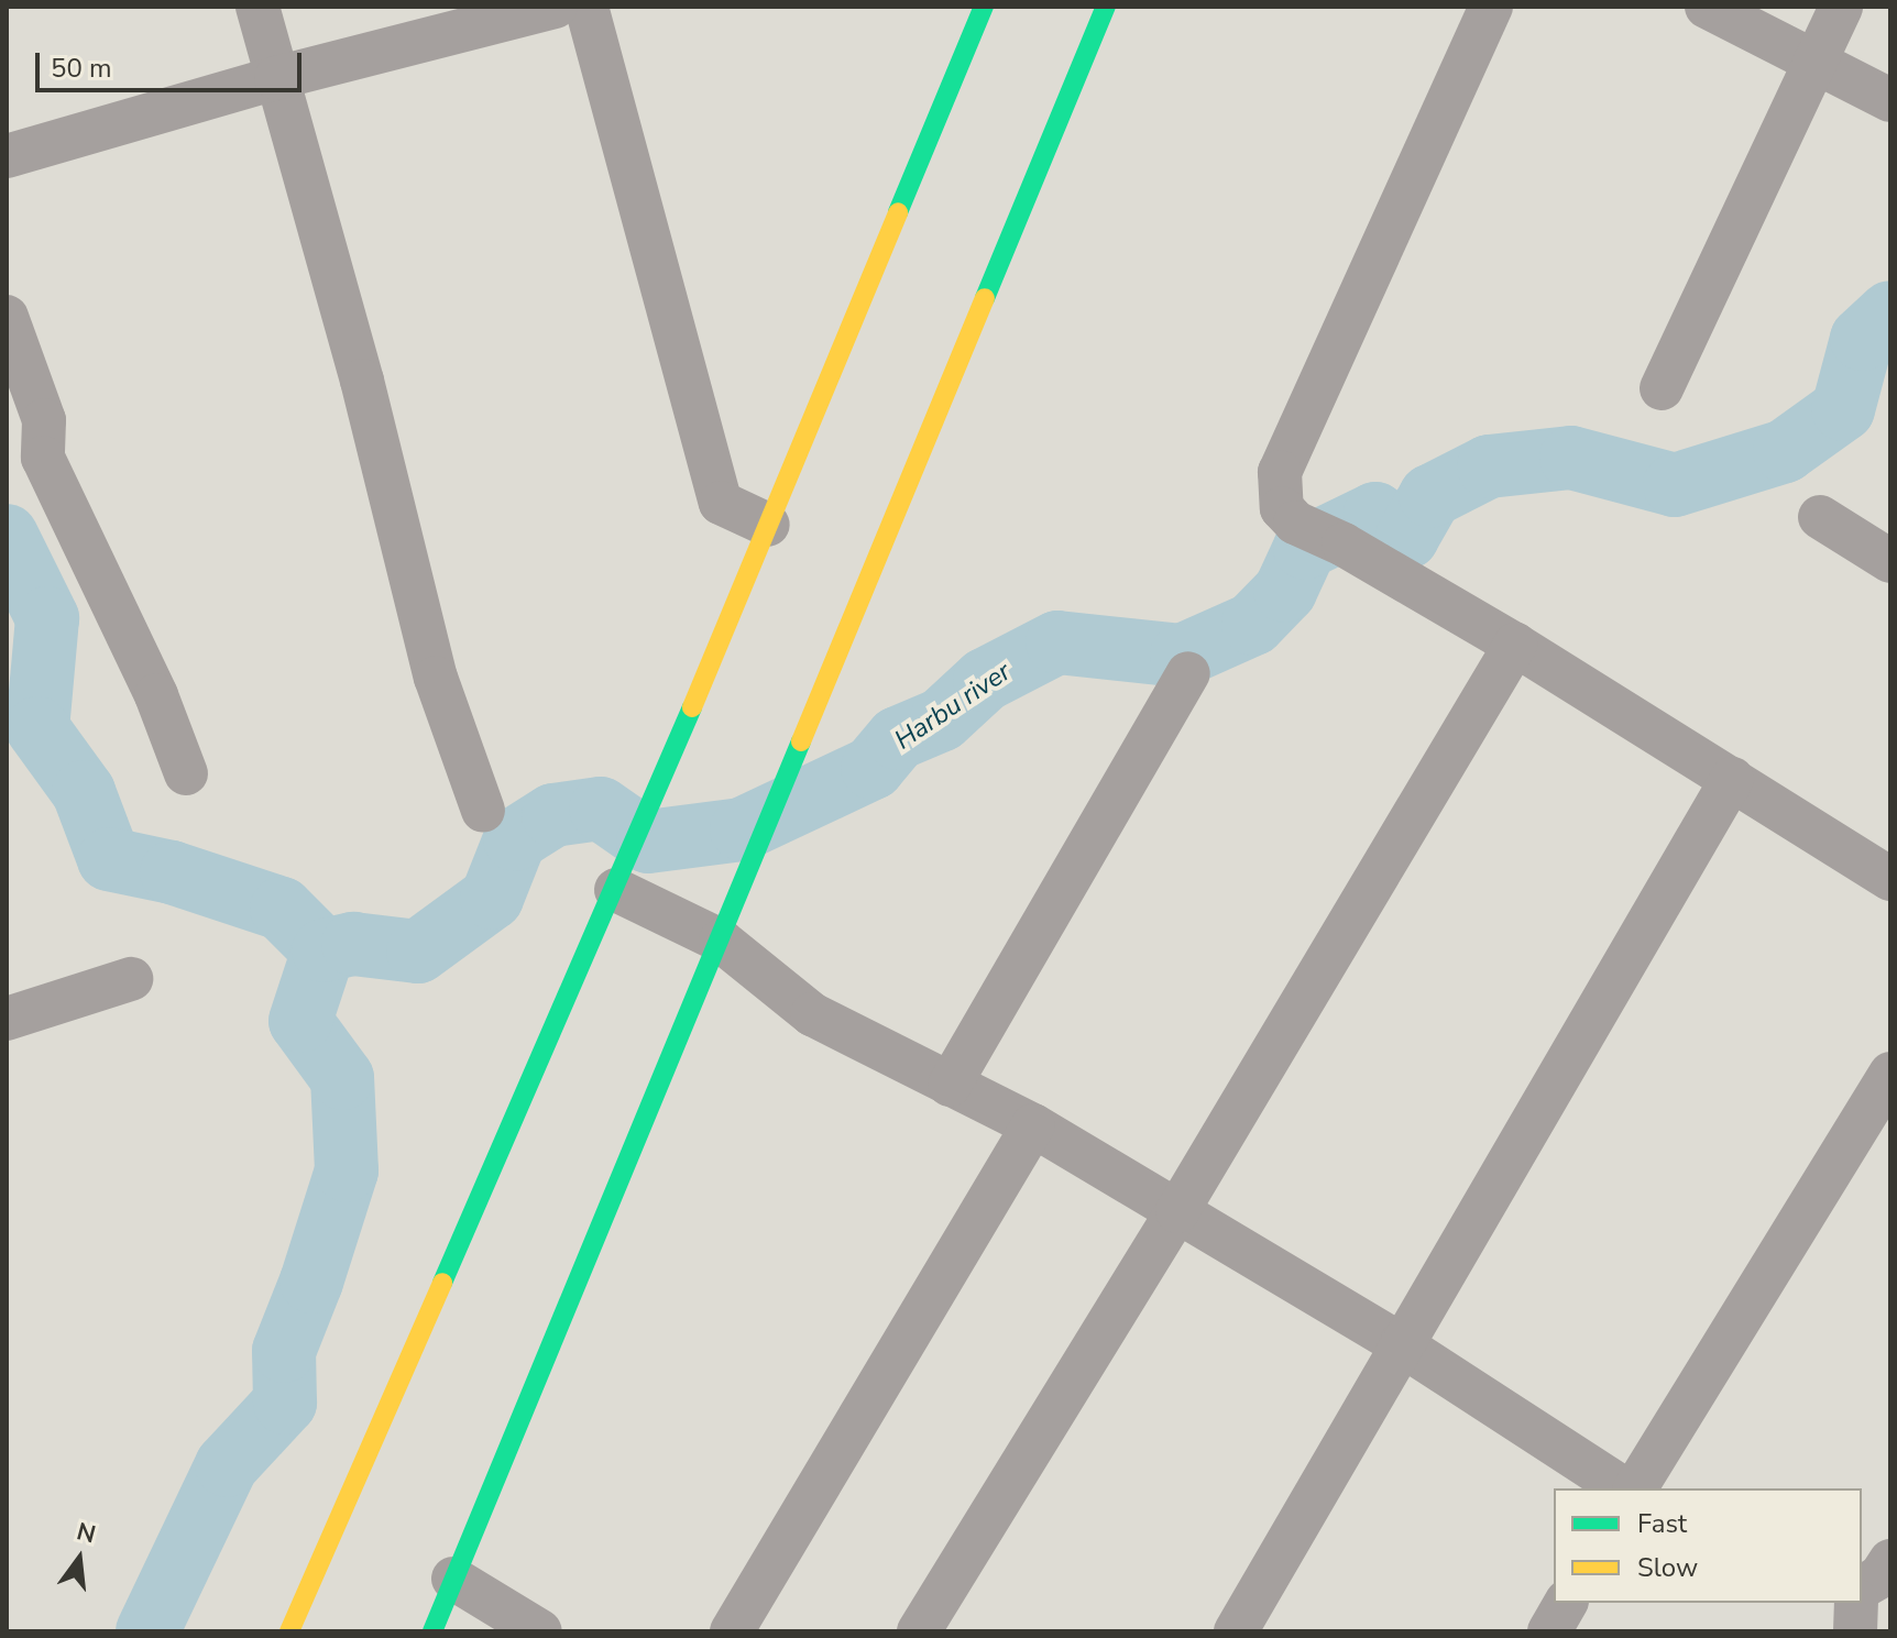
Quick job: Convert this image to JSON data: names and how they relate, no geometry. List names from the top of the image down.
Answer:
{
  "water": ["Harbu river"],
  "legend": ["Fast", "Slow"],
  "scale_bar": "50 m",
  "north": "top"
}
